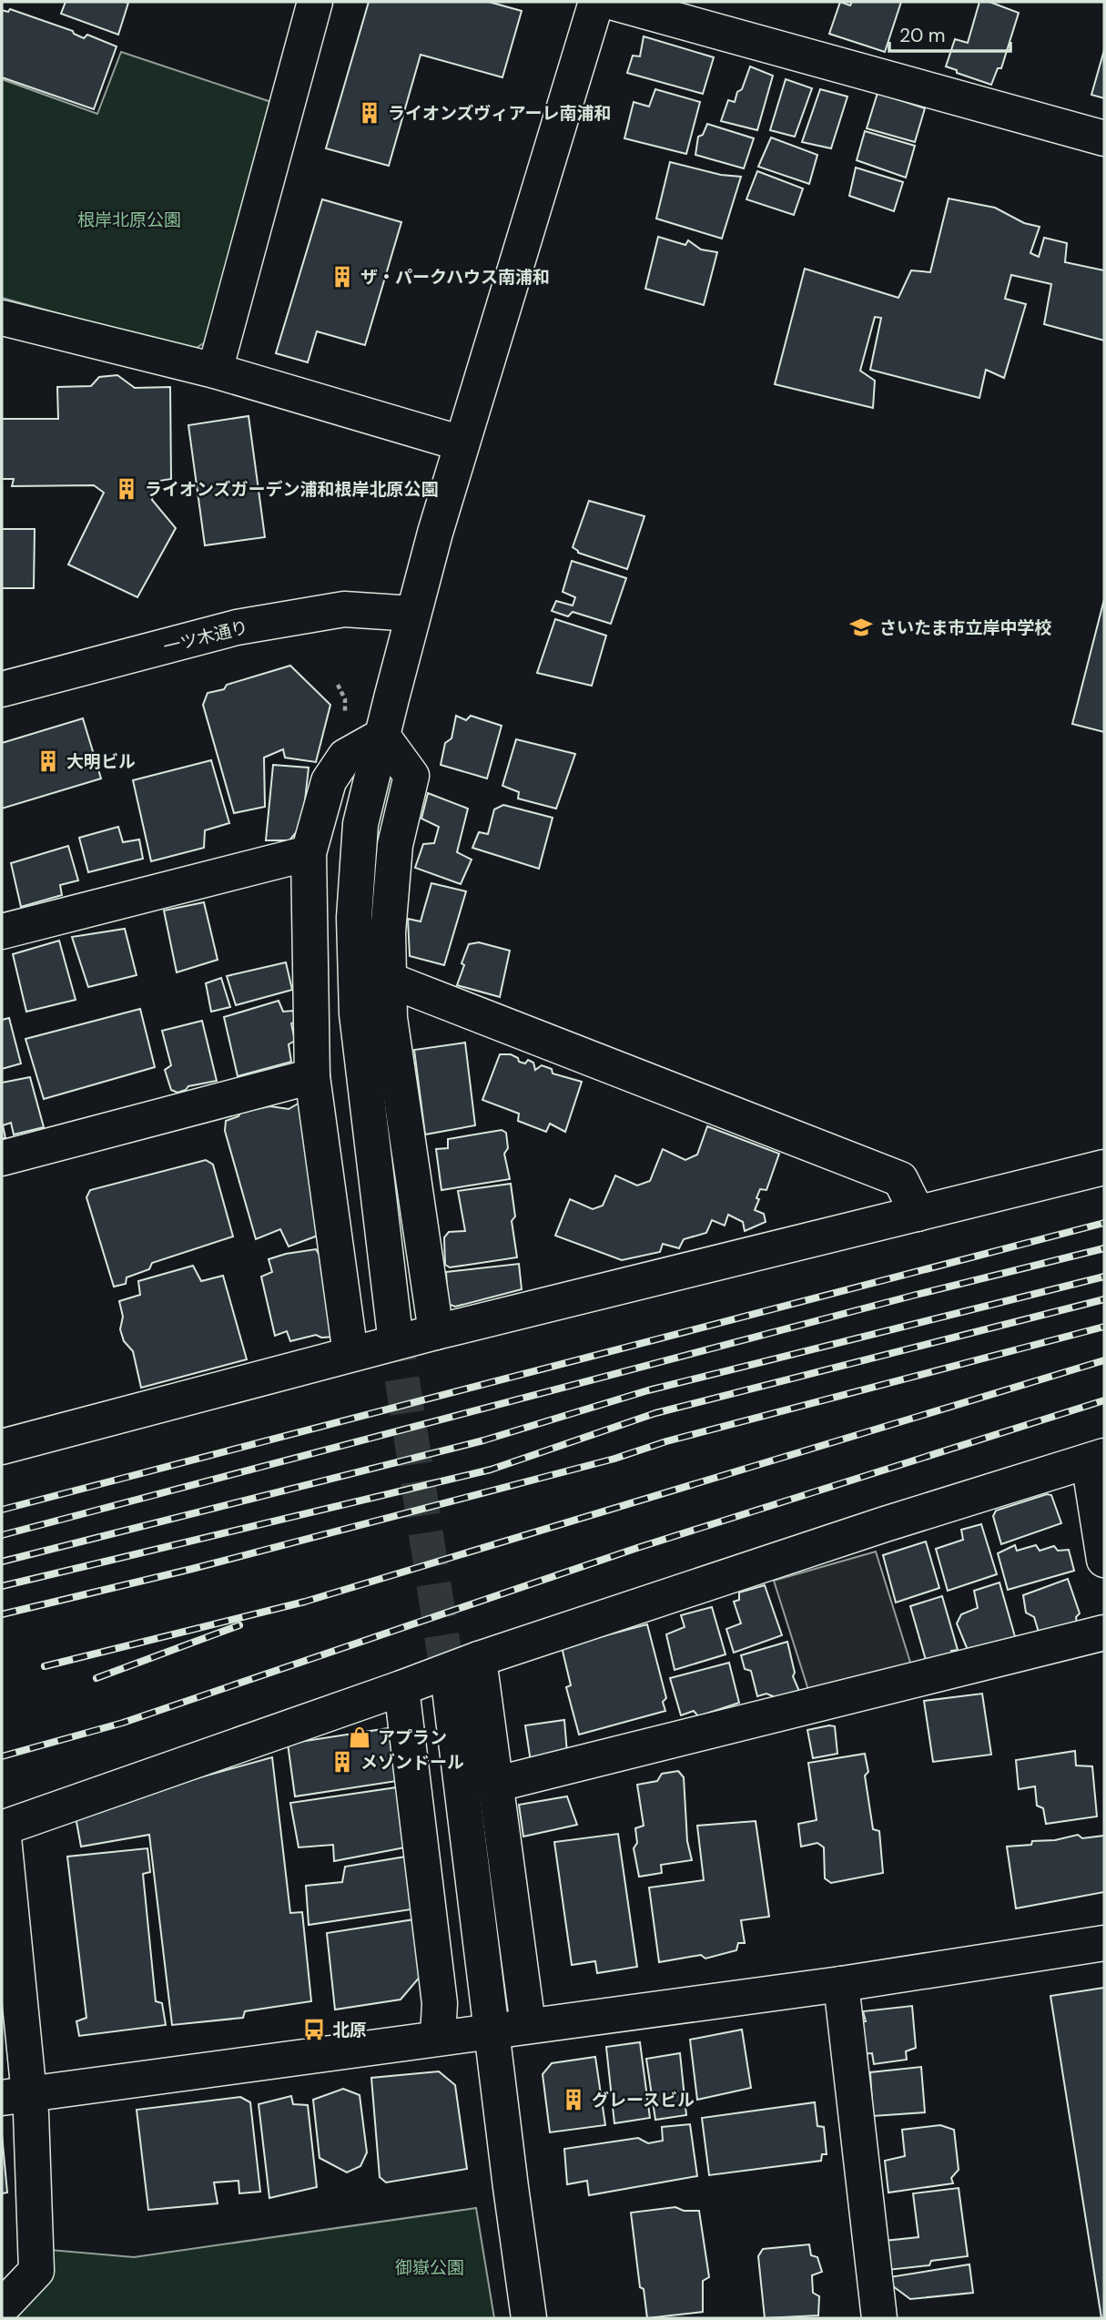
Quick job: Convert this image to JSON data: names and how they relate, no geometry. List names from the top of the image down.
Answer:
{
  "streets": {
    "street": ["一ツ木通り"]
  },
  "parks": ["根岸北原公園", "御嶽公園"],
  "places": {
    "building": [
      "ライオンズヴィアーレ南浦和",
      "ザ・パークハウス南浦和",
      "ライオンズガーデン浦和根岸北原公園",
      "大明ビル",
      "メゾンドール",
      "グレースビル"
    ],
    "school or university": ["さいたま市立岸中学校"],
    "shop": ["アプラン"],
    "bus stop": ["北原"]
  },
  "scale_bar": "20 m"
}
